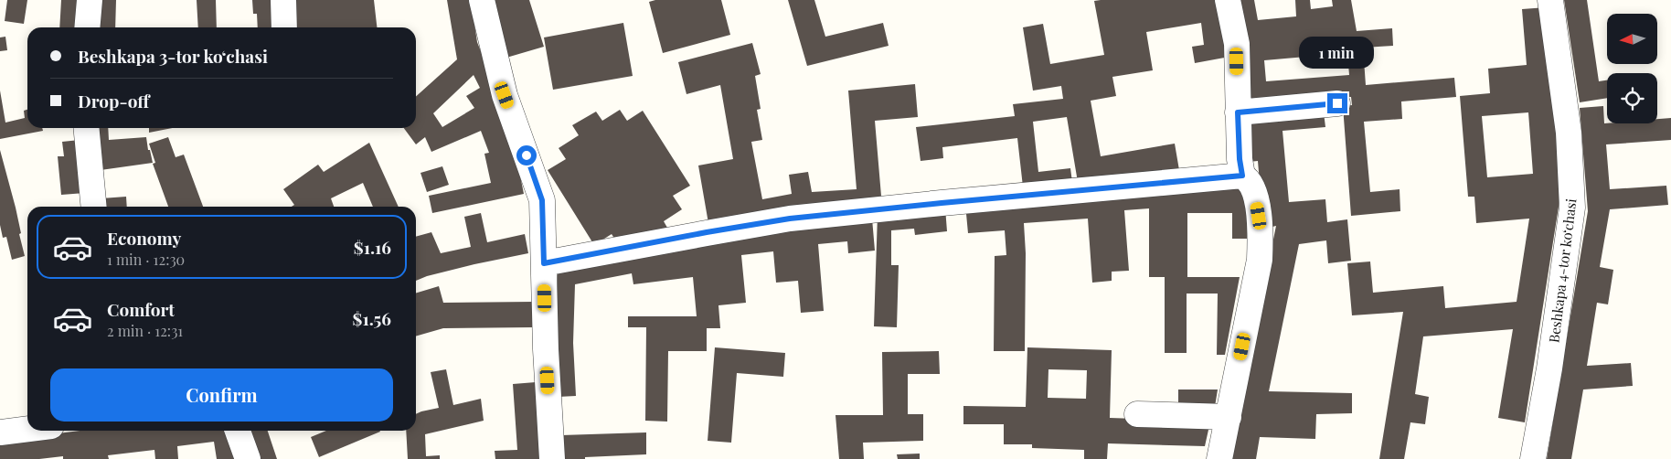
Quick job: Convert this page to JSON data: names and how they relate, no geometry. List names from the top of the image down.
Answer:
{
  "streets": {
    "street": ["Beshkapa 4-tor koʻchasi"]
  },
  "north": "left",
  "page": {
    "banner": ["Beshkapa 3-tor koʻchasi", "Drop-off"],
    "bubble": "1 min",
    "list": [
      {
        "name": "Economy",
        "note": "1 min · 12:30",
        "value": "$1.16"
      },
      {
        "name": "Comfort",
        "note": "2 min · 12:31",
        "value": "$1.56"
      }
    ],
    "buttons": "Confirm"
  }
}
